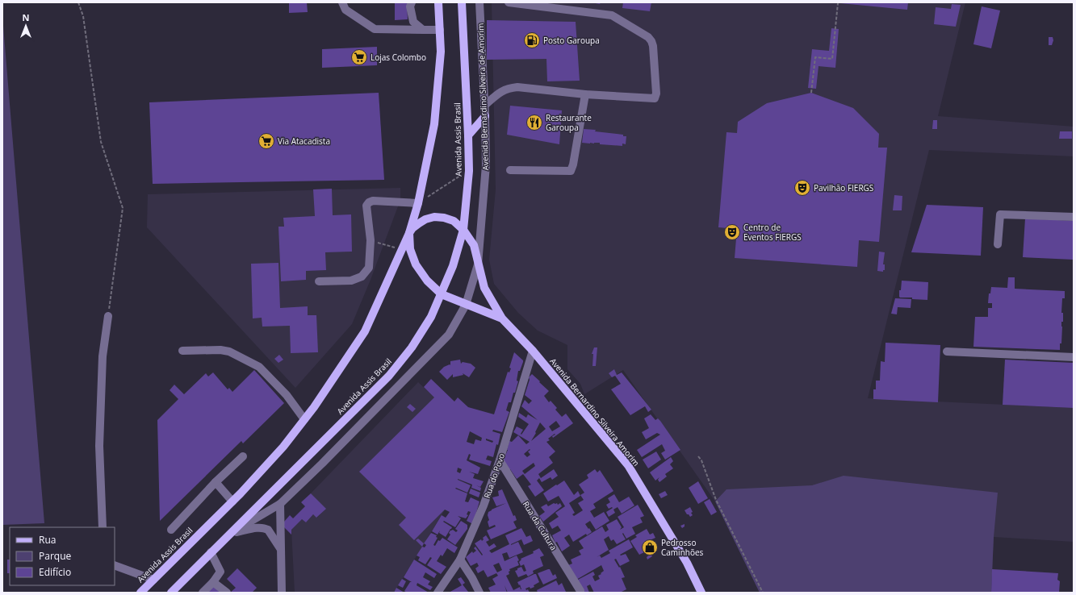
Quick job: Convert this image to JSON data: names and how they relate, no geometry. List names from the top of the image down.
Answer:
{
  "streets": {
    "main road": ["Avenida Assis Brasil", "Avenida Bernardino Silveira Amorim"],
    "street": ["Avenida Bernardino Silveira de Amorim", "Rua do Povo", "Rua da Cultura"]
  },
  "crossings": [
    ["Avenida Bernardino Silveira de Amorim", "Avenida Assis Brasil"],
    ["Avenida Bernardino Silveira de Amorim", "Avenida Bernardino Silveira Amorim"],
    ["Avenida Assis Brasil", "Avenida Bernardino Silveira Amorim"],
    ["Avenida Bernardino Silveira Amorim", "Rua do Povo"],
    ["Rua do Povo", "Rua da Cultura"]
  ],
  "places": {
    "fuel station": ["Posto Garoupa"],
    "supermarket": ["Lojas Colombo", "Via Atacadista"],
    "restaurant": ["Restaurante Garoupa"],
    "theatre": ["Pavilhão FIERGS", "Centro de Eventos FIERGS"],
    "shop": ["Pedrosso Caminhões"]
  },
  "legend": ["Rua", "Parque", "Edifício"],
  "north": "top"
}
